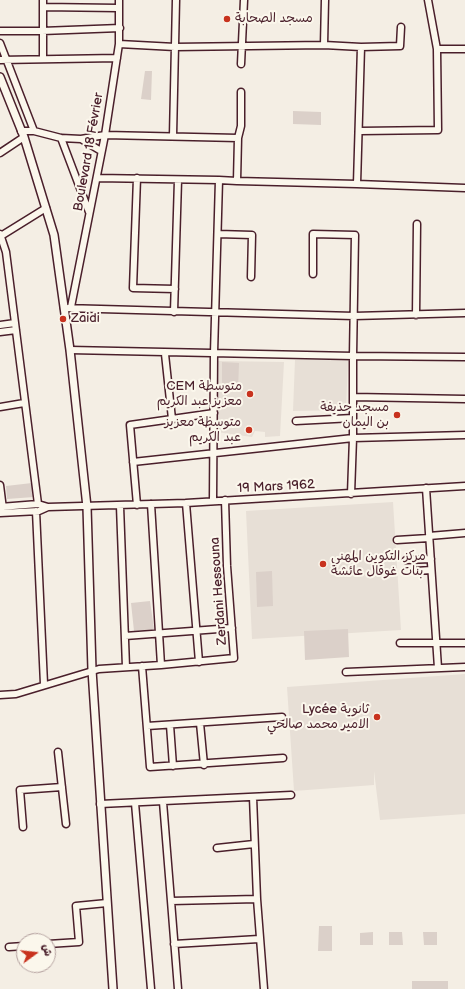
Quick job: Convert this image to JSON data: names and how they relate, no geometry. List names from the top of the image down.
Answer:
{
  "streets": {
    "street": ["Boulevard 18 Février", "19 Mars 1962", "Zerdani Hessouna"]
  },
  "crossings": [
    ["19 Mars 1962", "Zerdani Hessouna"]
  ],
  "places": [
    "مسجد الصحابة",
    "Zaidi",
    "CEM متوسطة معزيز عبد الكريم",
    "مسجد حذيفة بن اليمان",
    "متوسطة معزيز عبد الكريم",
    "مركز التكوين المهني بنات غوقال عائشة",
    "Lycée ثانوية الامير محمد صالحي"
  ],
  "north": "right"
}
